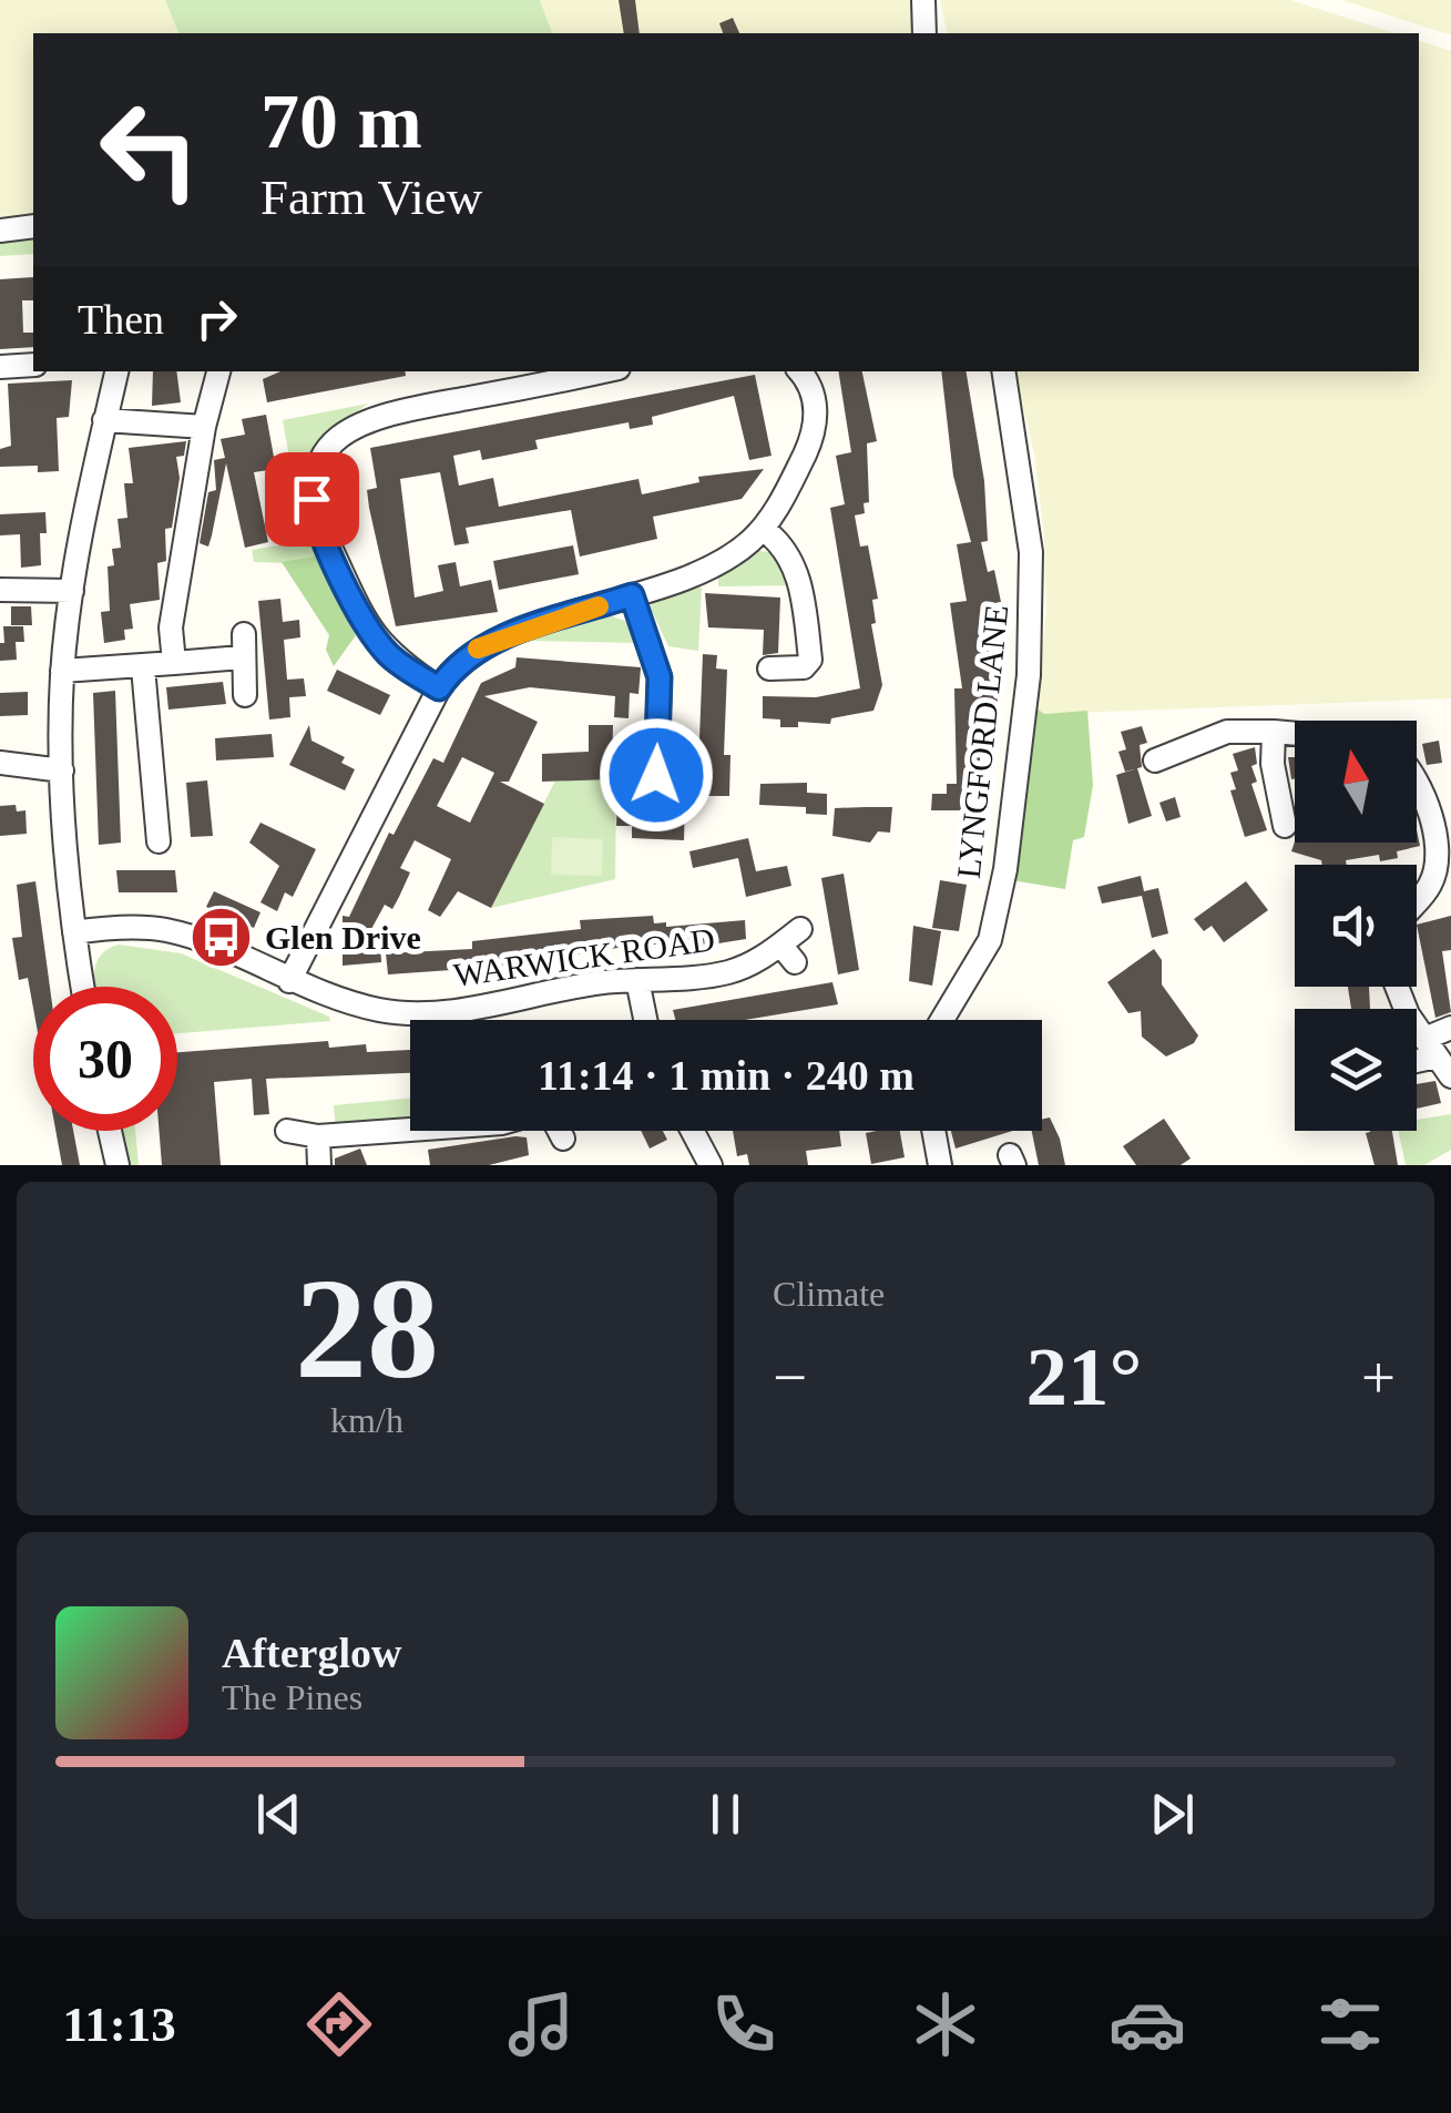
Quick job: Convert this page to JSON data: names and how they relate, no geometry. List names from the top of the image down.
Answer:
{
  "streets": {
    "street": ["LYNGFORD LANE", "WARWICK ROAD"]
  },
  "places": {
    "bus stop": ["Glen Drive"]
  },
  "north": "top",
  "page": {
    "turn": ["70 m", "Farm View"],
    "then": "Then",
    "limit": "30",
    "trip": "11:14 · 1 min · 240 m",
    "tile": [
      ["28", "km/h"],
      "Climate"
    ],
    "heat": ["−", "21°", "+"],
    "song": ["Afterglow", "The Pines"],
    "tabs": "11:13"
  }
}
